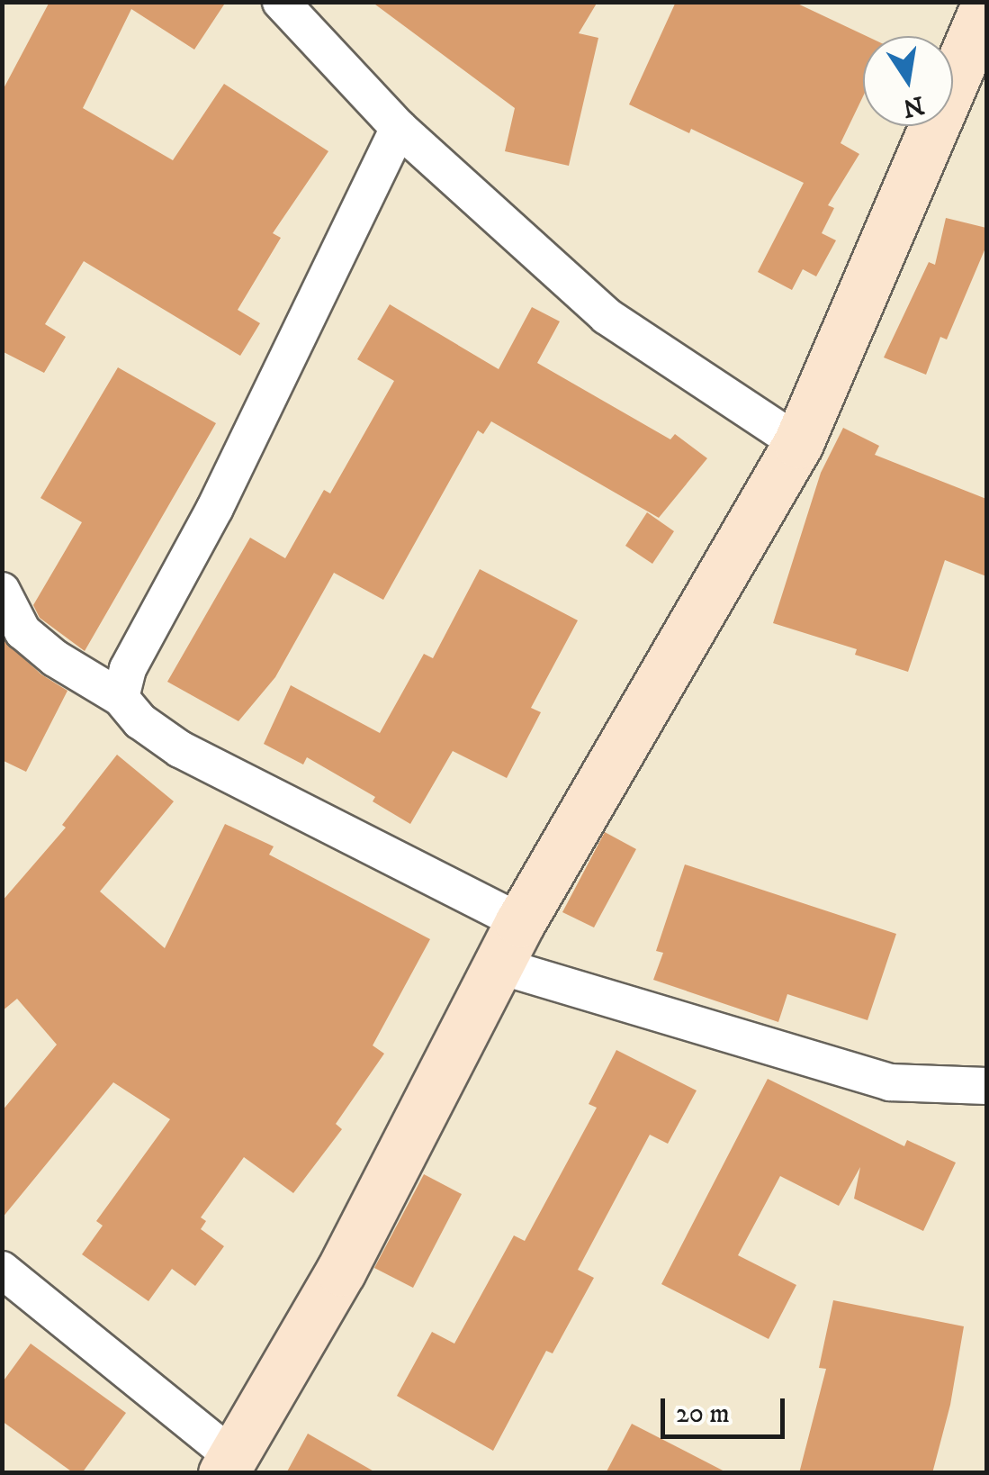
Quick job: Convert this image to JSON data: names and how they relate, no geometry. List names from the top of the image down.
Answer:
{
  "scale_bar": "20 m",
  "north": "bottom"
}
